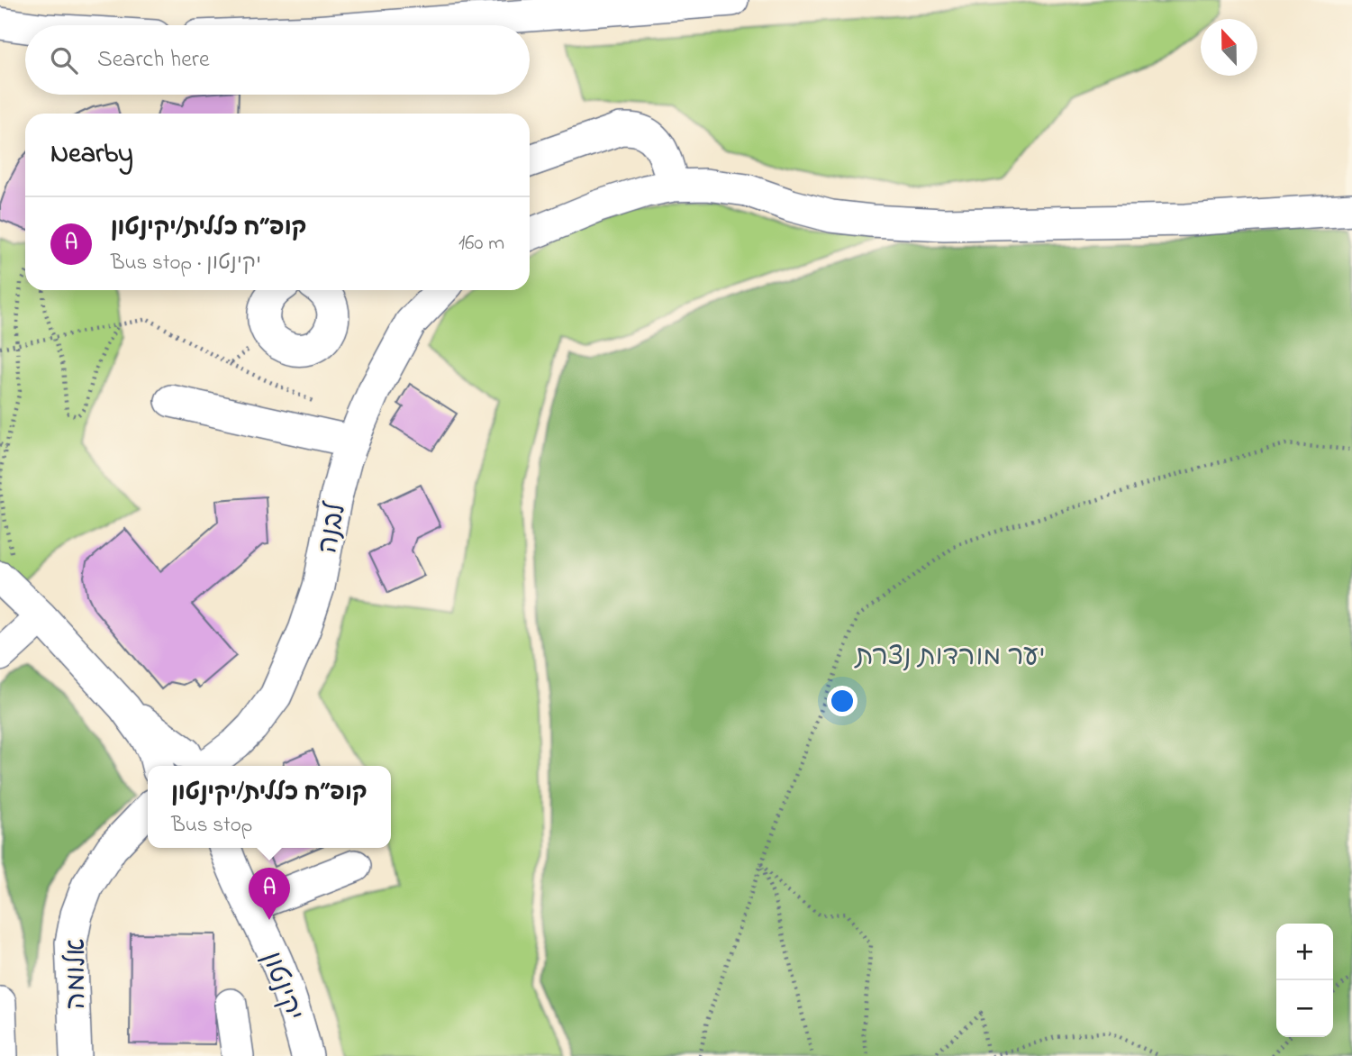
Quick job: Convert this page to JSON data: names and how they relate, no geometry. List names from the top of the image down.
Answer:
{
  "streets": {
    "street": ["לבנה", "אלומה", "יקינטון"]
  },
  "parks": ["יער מורדות נצרת"],
  "north": "top",
  "page": {
    "search": "Search here",
    "heading": "Nearby",
    "list": [
      {
        "mark": "A",
        "name": "קופ״ח כללית/יקינטון",
        "note": "Bus stop · יקינטון",
        "value": "160 m"
      }
    ],
    "popup": ["קופ״ח כללית/יקינטון", "Bus stop"],
    "pins": "A",
    "map_buttons": ["+", "−"]
  }
}
